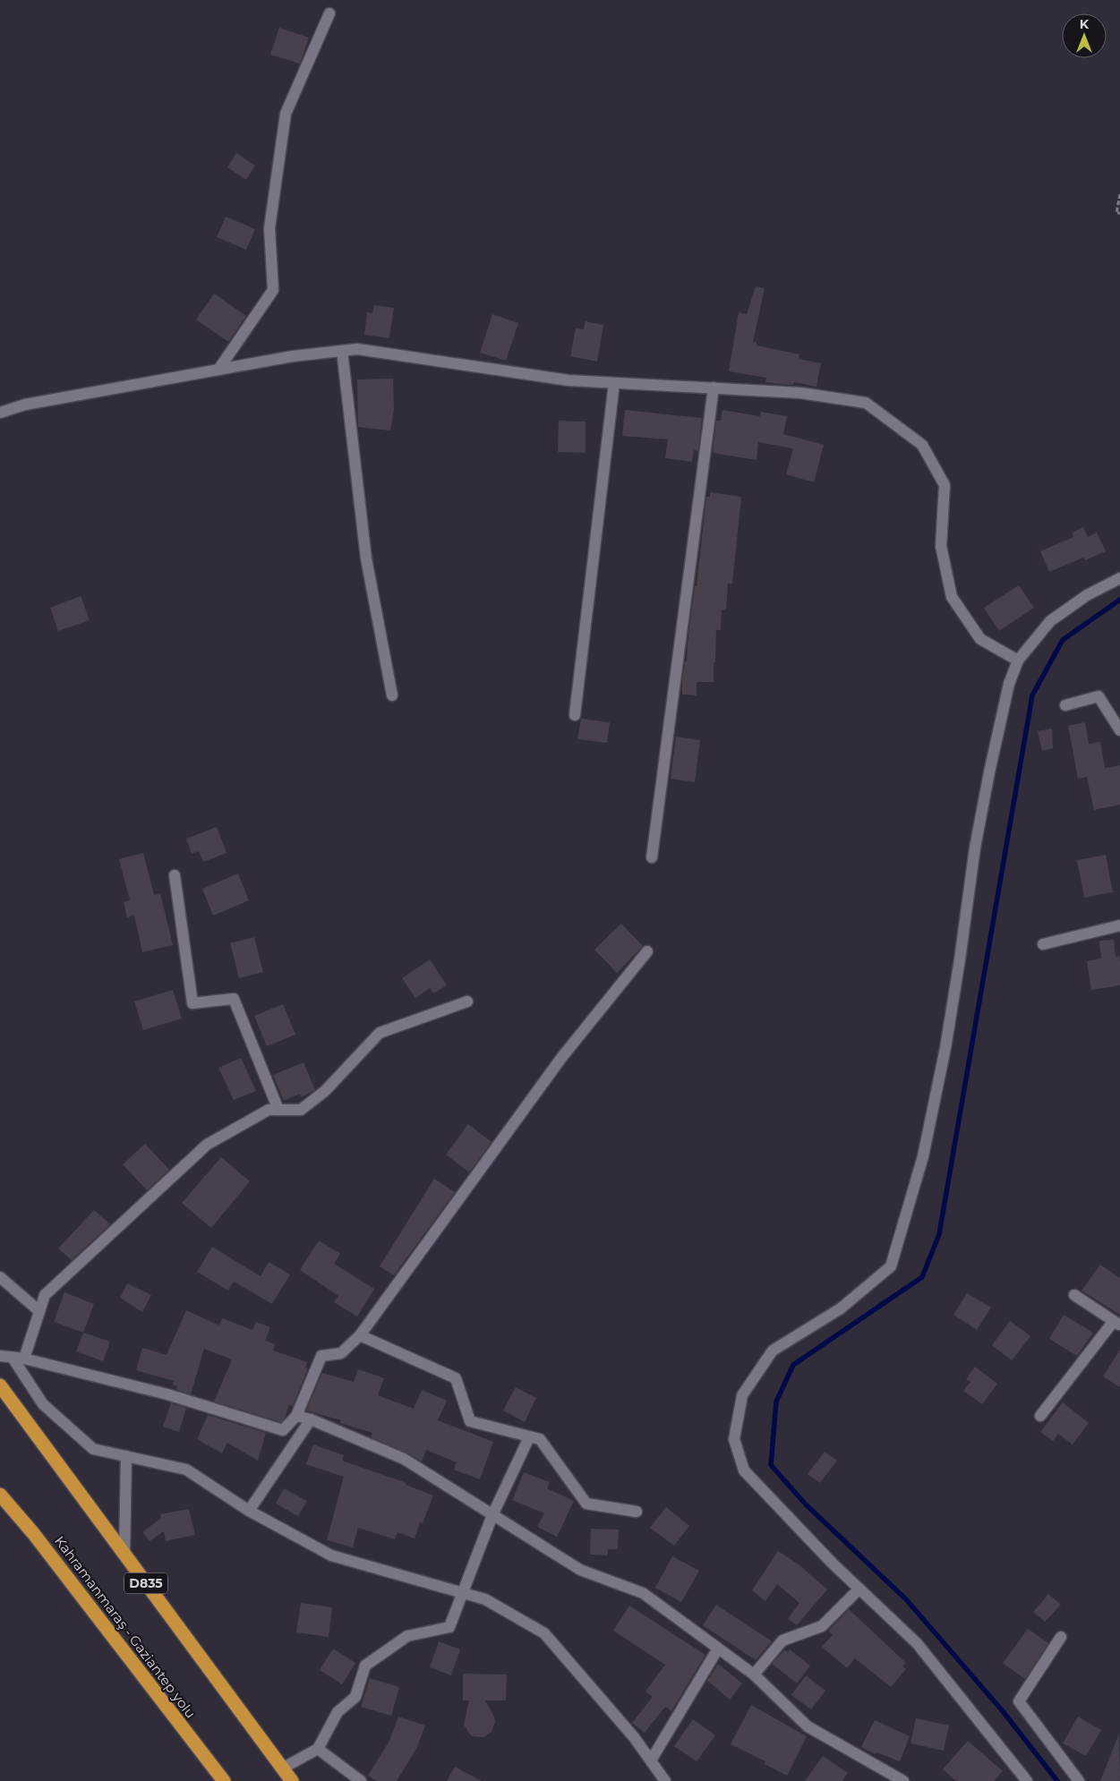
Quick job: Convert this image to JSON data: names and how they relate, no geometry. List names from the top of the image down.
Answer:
{
  "streets": {
    "highway": ["D835", "Kahramanmaraş - Gaziantep yolu"]
  },
  "north": "top"
}
